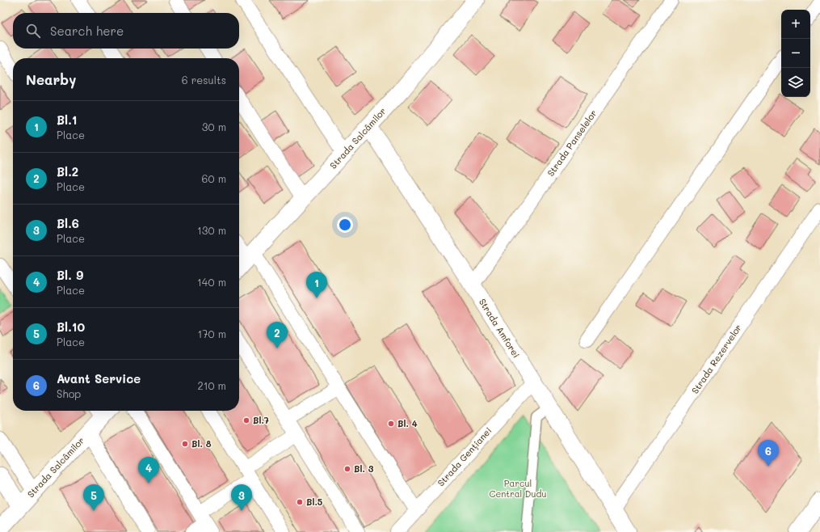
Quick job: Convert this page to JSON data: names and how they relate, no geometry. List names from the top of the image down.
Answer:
{
  "streets": {
    "street": [
      "Strada Salcâmilor",
      "Strada Panselelor",
      "Strada Amforei",
      "Strada Rezervelor",
      "Strada Gențianei"
    ]
  },
  "crossings": [
    ["Strada Salcâmilor", "Strada Amforei"],
    ["Strada Panselelor", "Strada Amforei"],
    ["Strada Amforei", "Strada Rezervelor"],
    ["Strada Amforei", "Strada Gențianei"]
  ],
  "parks": ["Parcul Central Dudu"],
  "places": [
    "Bl.7",
    "Bl. 4",
    "Bl. 8",
    "Bl. 3",
    "Bl.5"
  ],
  "page": {
    "map_buttons": ["+", "−"],
    "search": "Search here",
    "heading": ["Nearby", "6 results"],
    "list": [
      {
        "mark": "1",
        "name": "Bl.1",
        "note": "Place",
        "value": "30 m"
      },
      {
        "mark": "2",
        "name": "Bl.2",
        "note": "Place",
        "value": "60 m"
      },
      {
        "mark": "3",
        "name": "Bl.6",
        "note": "Place",
        "value": "130 m"
      },
      {
        "mark": "4",
        "name": "Bl. 9",
        "note": "Place",
        "value": "140 m"
      },
      {
        "mark": "5",
        "name": "Bl.10",
        "note": "Place",
        "value": "170 m"
      },
      {
        "mark": "6",
        "name": "Avant Service",
        "note": "Shop",
        "value": "210 m"
      }
    ],
    "pins": [
      "1",
      "2",
      "6",
      "4",
      "3",
      "5"
    ]
  }
}
